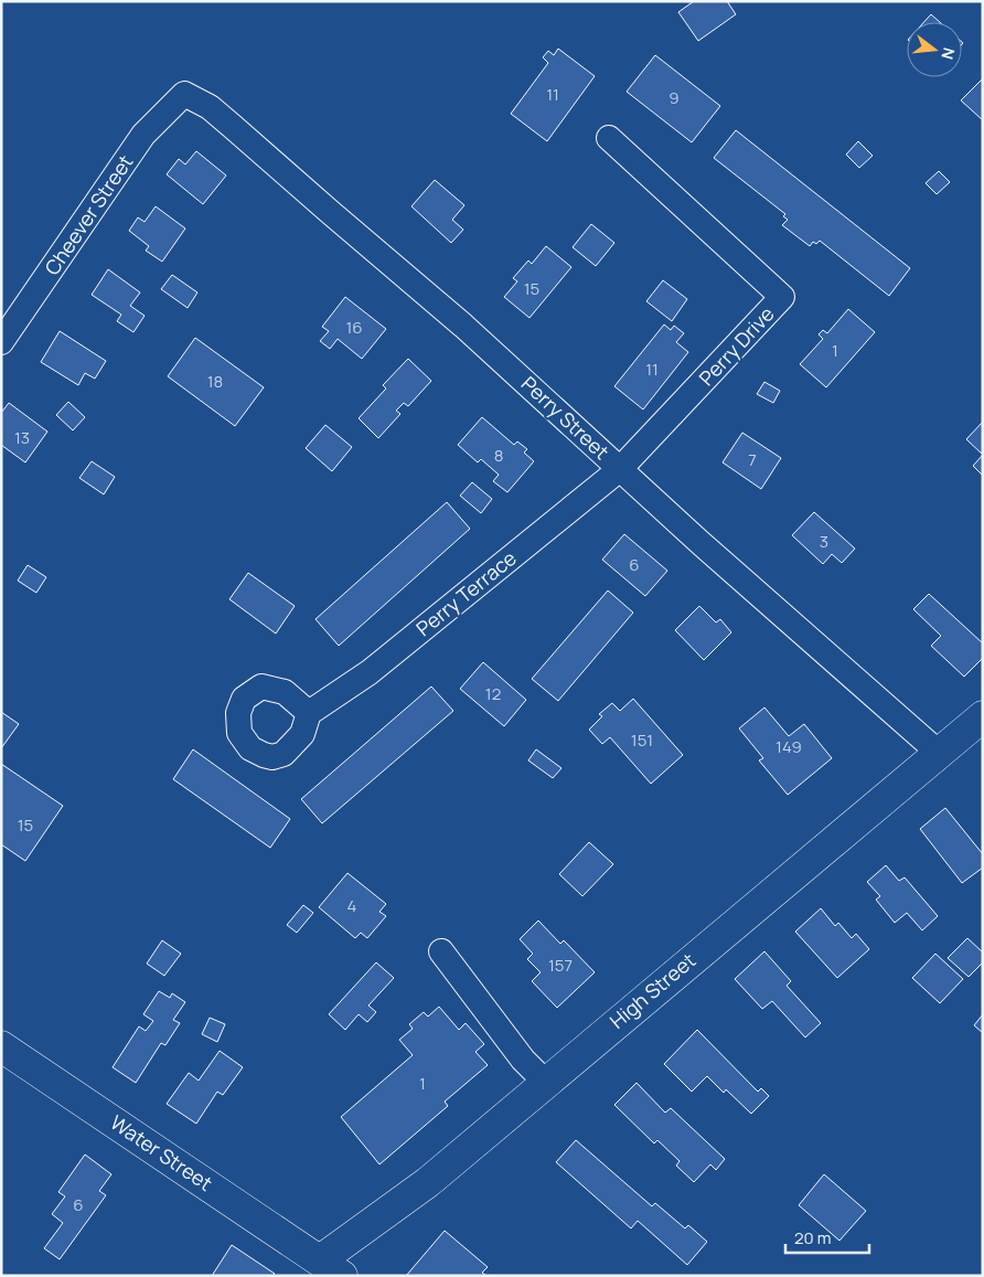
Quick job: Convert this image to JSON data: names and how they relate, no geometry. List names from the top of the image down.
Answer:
{
  "streets": {
    "main road": ["High Street", "Water Street"],
    "street": [
      "Cheever Street",
      "Perry Drive",
      "Perry Street",
      "Perry Terrace"
    ]
  },
  "crossings": [
    ["Cheever Street", "Perry Street"],
    ["Perry Drive", "Perry Street"],
    ["Perry Drive", "Perry Terrace"],
    ["Perry Street", "Perry Terrace"],
    ["Perry Street", "High Street"],
    ["High Street", "Water Street"]
  ],
  "house_numbers": [
    "11",
    "9",
    "15",
    "16",
    "1",
    "11",
    "18",
    "13",
    "8",
    "7",
    "3",
    "6",
    "12",
    "151",
    "149",
    "15",
    "4",
    "157",
    "1",
    "6"
  ],
  "scale_bar": "20 m",
  "north": "right"
}
